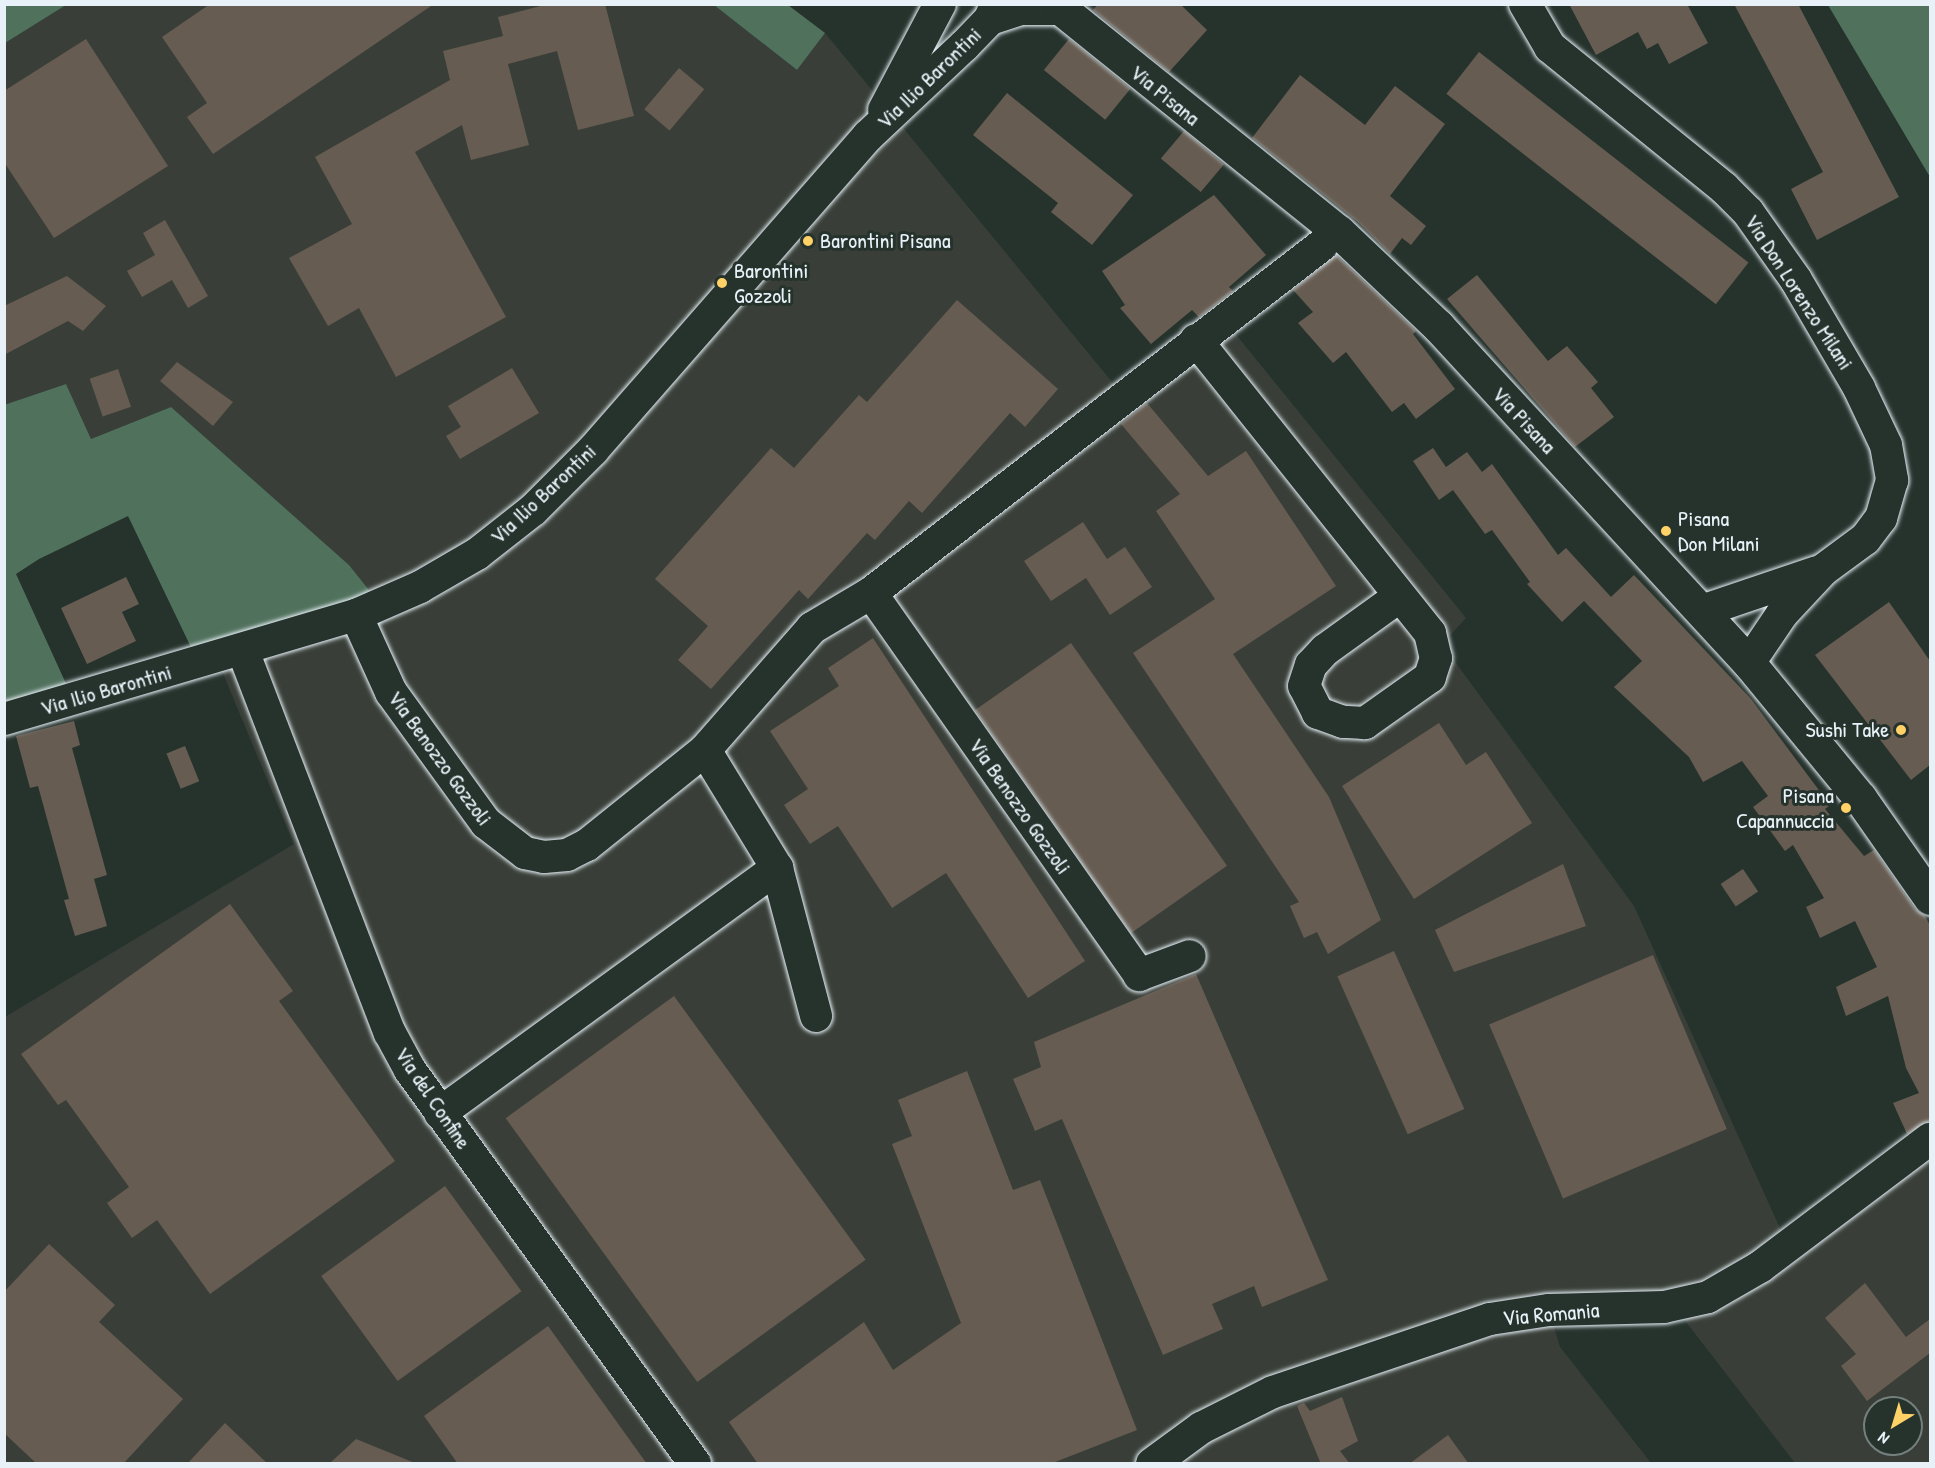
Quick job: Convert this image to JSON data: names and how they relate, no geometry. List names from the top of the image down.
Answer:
{
  "streets": {
    "main road": ["Via Pisana"],
    "street": [
      "Via Ilio Barontini",
      "Via Don Lorenzo Milani",
      "Via Benozzo Gozzoli",
      "Via del Confine",
      "Via Romania"
    ]
  },
  "crossings": [
    ["Via Ilio Barontini", "Via Pisana"],
    ["Via Ilio Barontini", "Via Benozzo Gozzoli"],
    ["Via Ilio Barontini", "Via del Confine"],
    ["Via Pisana", "Via Don Lorenzo Milani"]
  ],
  "places": [
    "Barontini Pisana",
    "Barontini Gozzoli",
    "Pisana Don Milani",
    "Sushi Take",
    "Pisana Capannuccia"
  ],
  "north": "bottom left"
}
